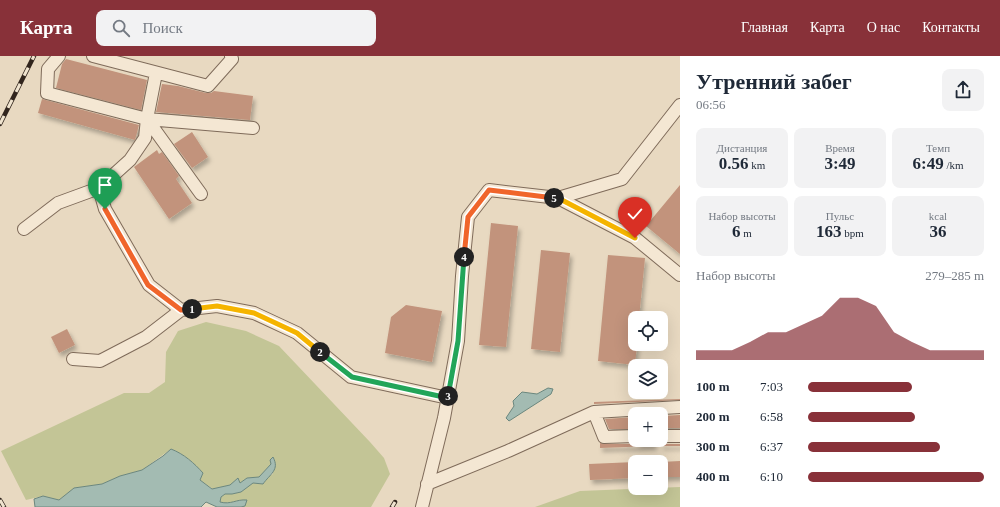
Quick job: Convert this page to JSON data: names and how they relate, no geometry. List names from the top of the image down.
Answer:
{
  "page": {
    "header": "Карта",
    "search": "Поиск",
    "nav": [
      "Главная",
      "Карта",
      "О нас",
      "Контакты"
    ],
    "heading": ["Утренний забег", "06:56"],
    "stats": [
      ["Дистанция", "0.56 km"],
      ["Время", "3:49"],
      ["Темп", "6:49 /km"],
      ["Набор высоты", "6 m"],
      ["Пульс", "163 bpm"],
      ["kcal", "36"]
    ],
    "pins": [
      "5",
      "4",
      "1",
      "2",
      "3"
    ],
    "chart": ["Набор высоты", "279–285 m"],
    "map_buttons": ["+", "−"],
    "list": [
      {
        "name": "100 m",
        "note": "7:03"
      },
      {
        "name": "200 m",
        "note": "6:58"
      },
      {
        "name": "300 m",
        "note": "6:37"
      },
      {
        "name": "400 m",
        "note": "6:10"
      }
    ]
  }
}
